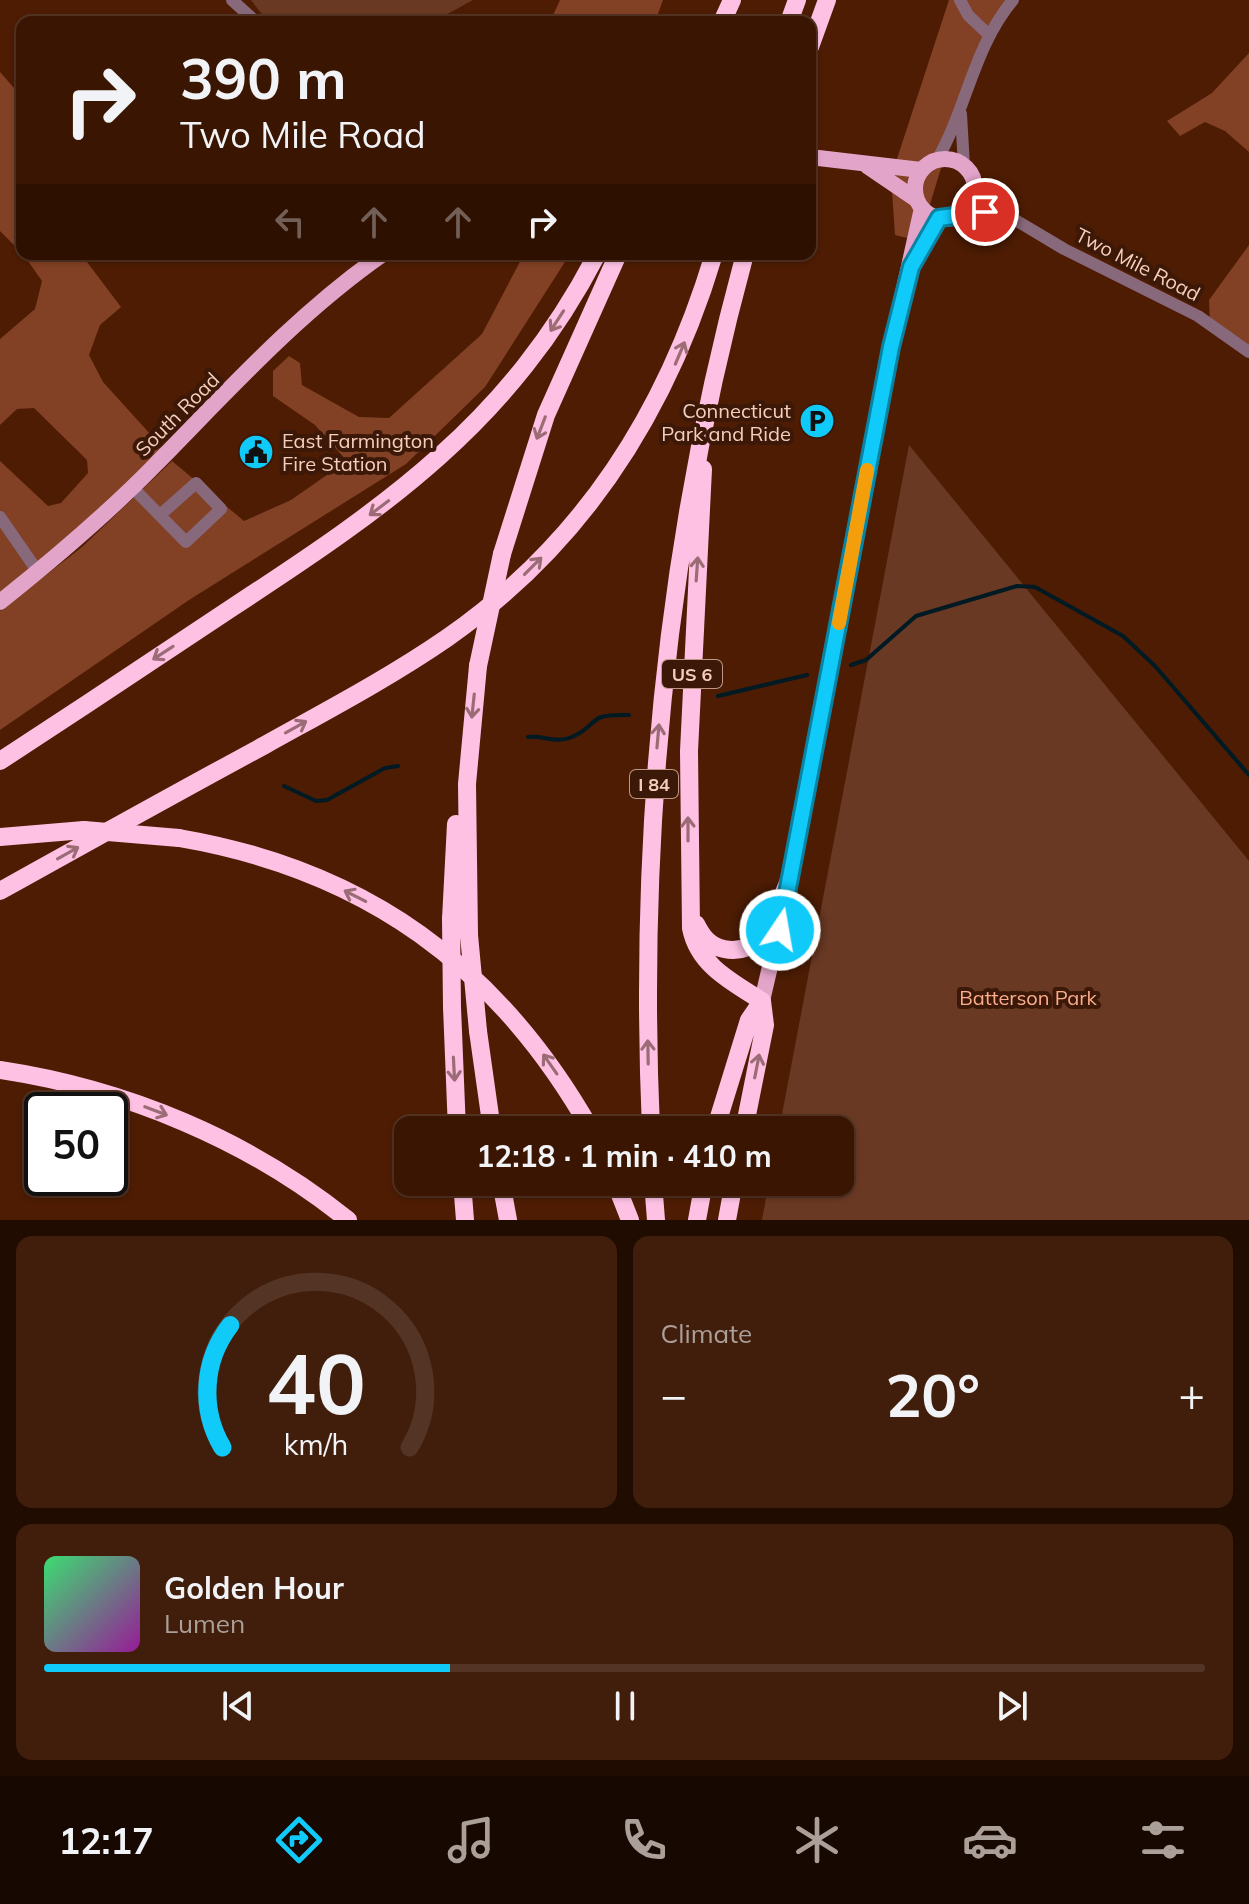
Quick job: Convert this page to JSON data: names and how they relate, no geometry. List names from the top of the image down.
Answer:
{
  "streets": {
    "highway": ["US 6", "I 84"],
    "main road": ["South Road"],
    "street": ["Two Mile Road"]
  },
  "crossings": [
    ["US 6", "I 84"]
  ],
  "parks": ["Batterson Park"],
  "places": {
    "parking": ["Connecticut Park and Ride"],
    "public building": ["East Farmington Fire Station"]
  },
  "page": {
    "turn": ["390 m", "Two Mile Road"],
    "limit": "50",
    "trip": "12:18 · 1 min · 410 m",
    "tile": "Climate",
    "heat": ["−", "20°", "+"],
    "song": ["Golden Hour", "Lumen"],
    "tabs": "12:17",
    "gauge": ["40", "km/h"]
  }
}
